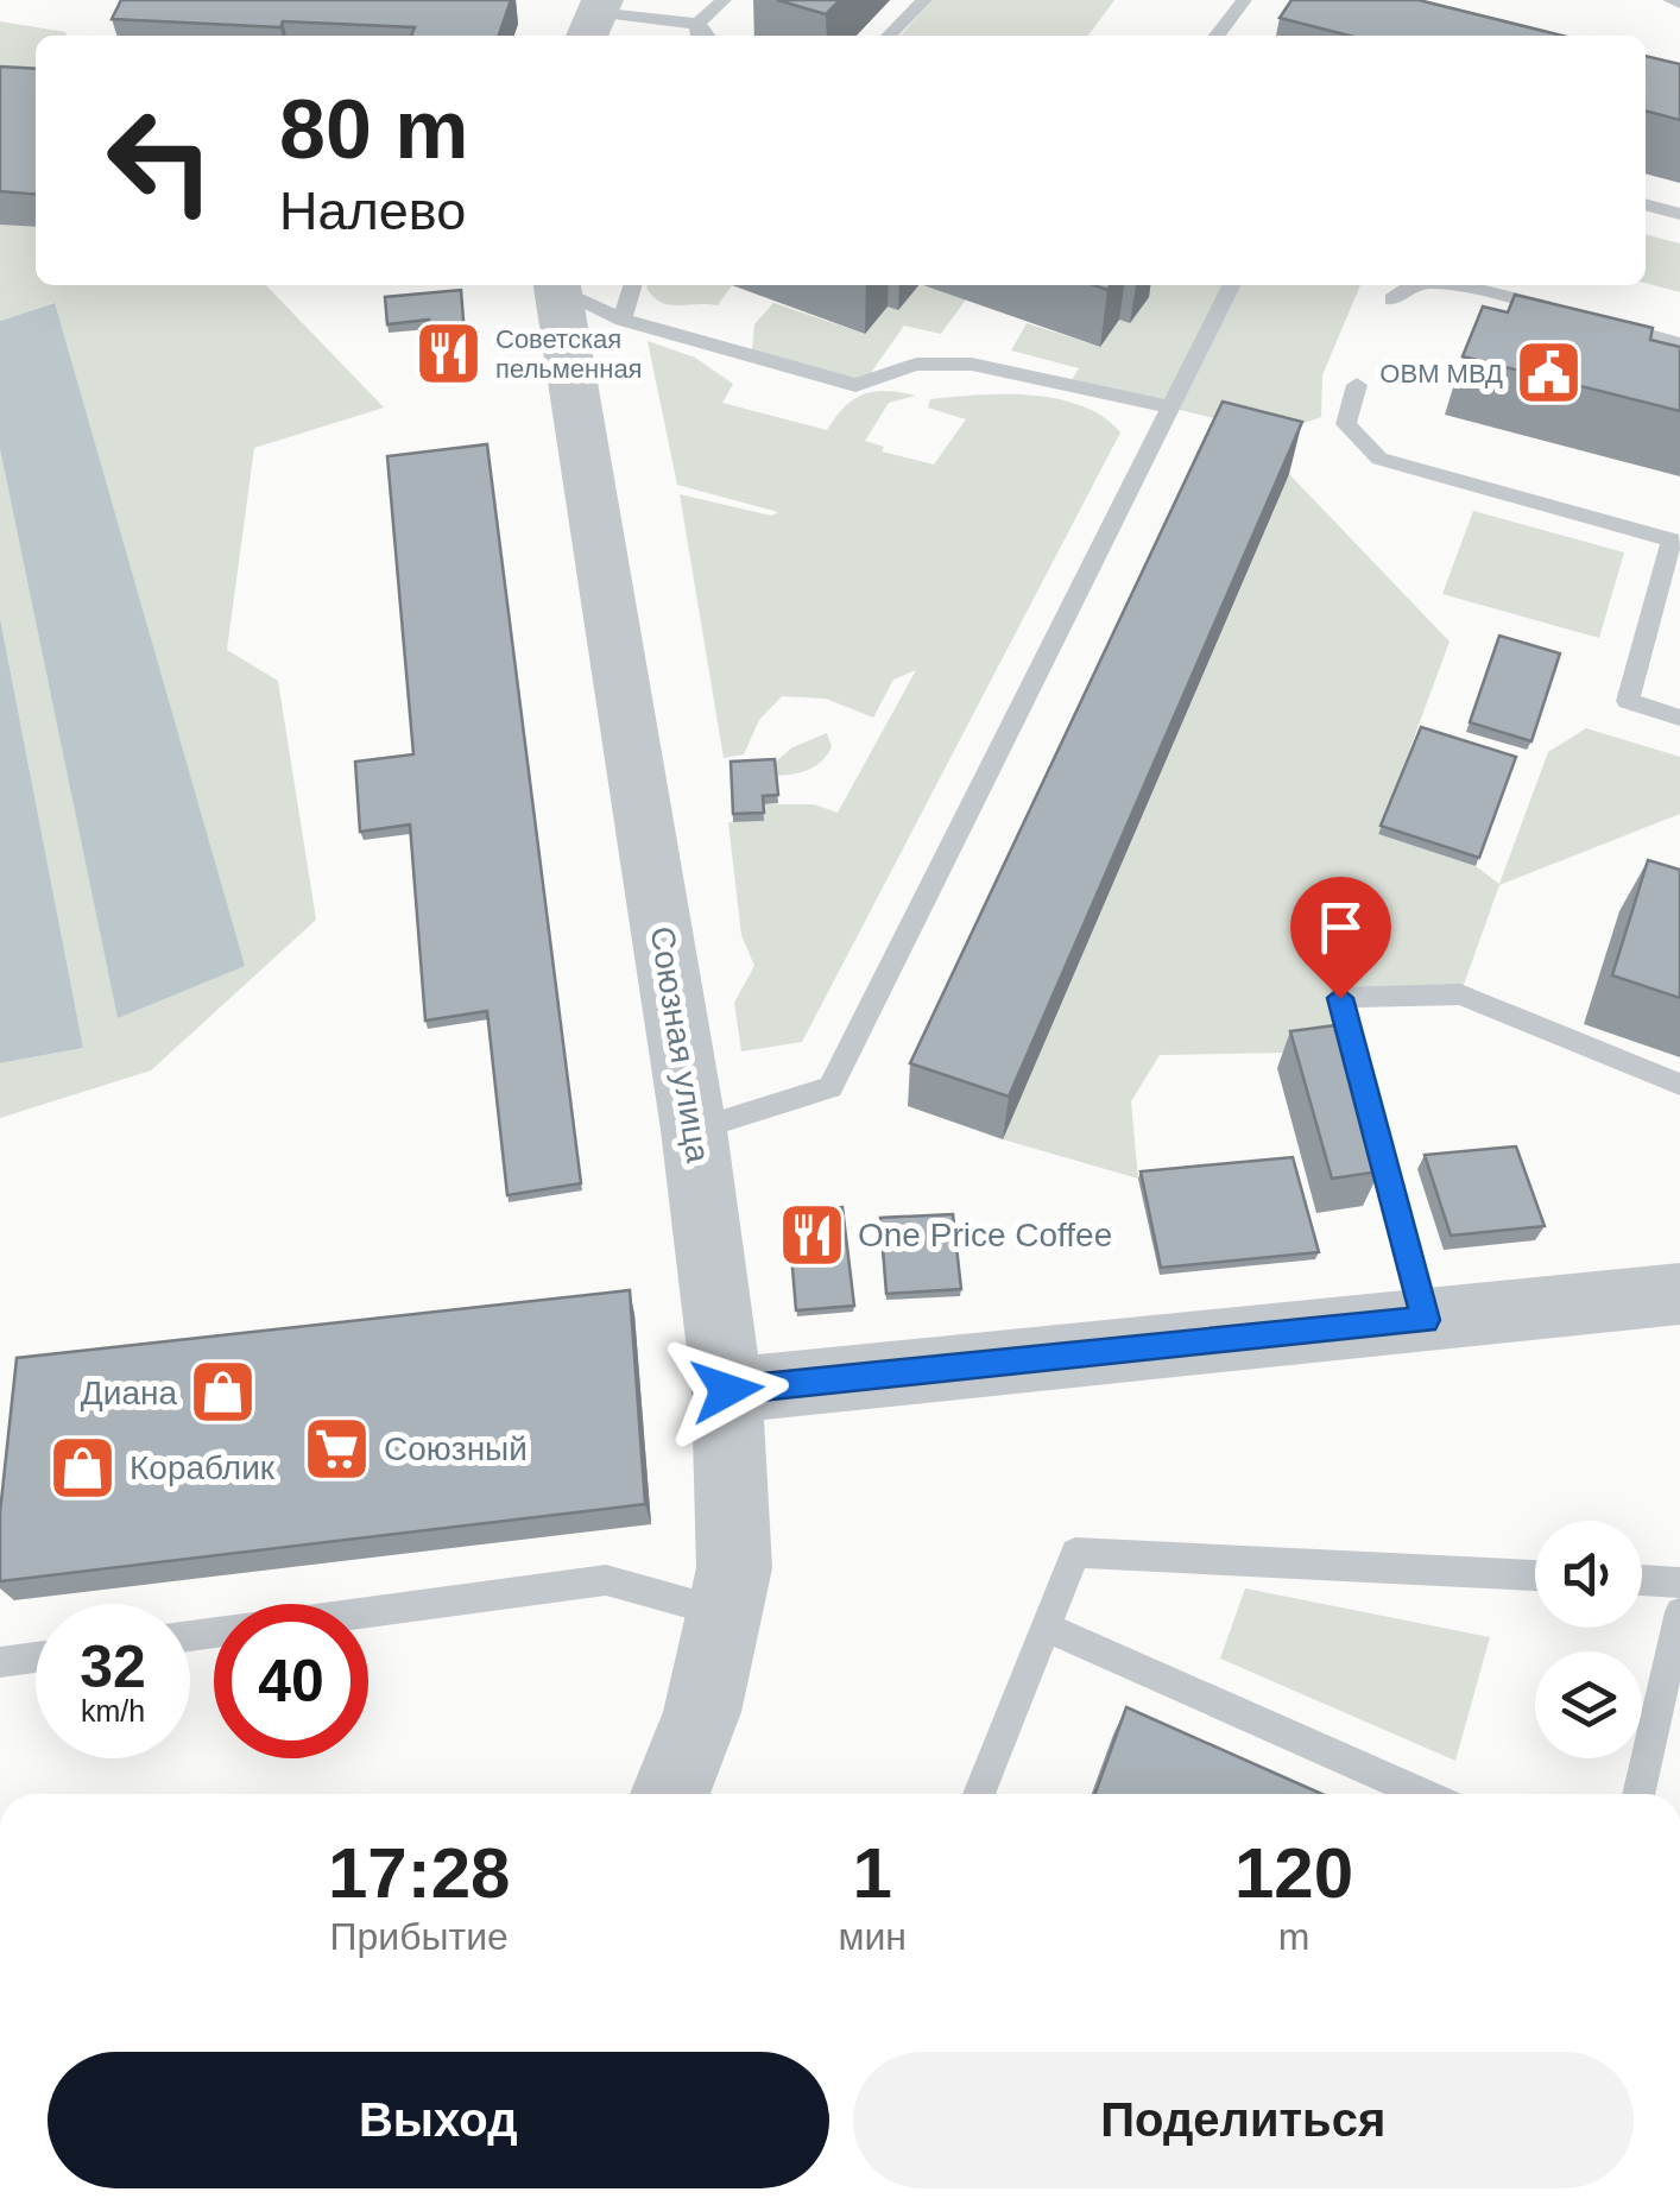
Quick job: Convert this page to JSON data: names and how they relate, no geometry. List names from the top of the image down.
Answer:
{
  "streets": {
    "street": ["Союзная улица"]
  },
  "places": {
    "restaurant": ["Советская пельменная", "One Price Coffee"],
    "public building": ["ОВМ МВД"],
    "shop": ["Диана", "Кораблик"],
    "supermarket": ["Союзный"]
  },
  "page": {
    "turn": ["80 m", "Налево"],
    "speed": "32 km/h",
    "limit": "40",
    "eta": [
      "17:28",
      "Прибытие",
      "1",
      "мин",
      "120",
      "m"
    ],
    "buttons": ["Выход", "Поделиться"]
  }
}
